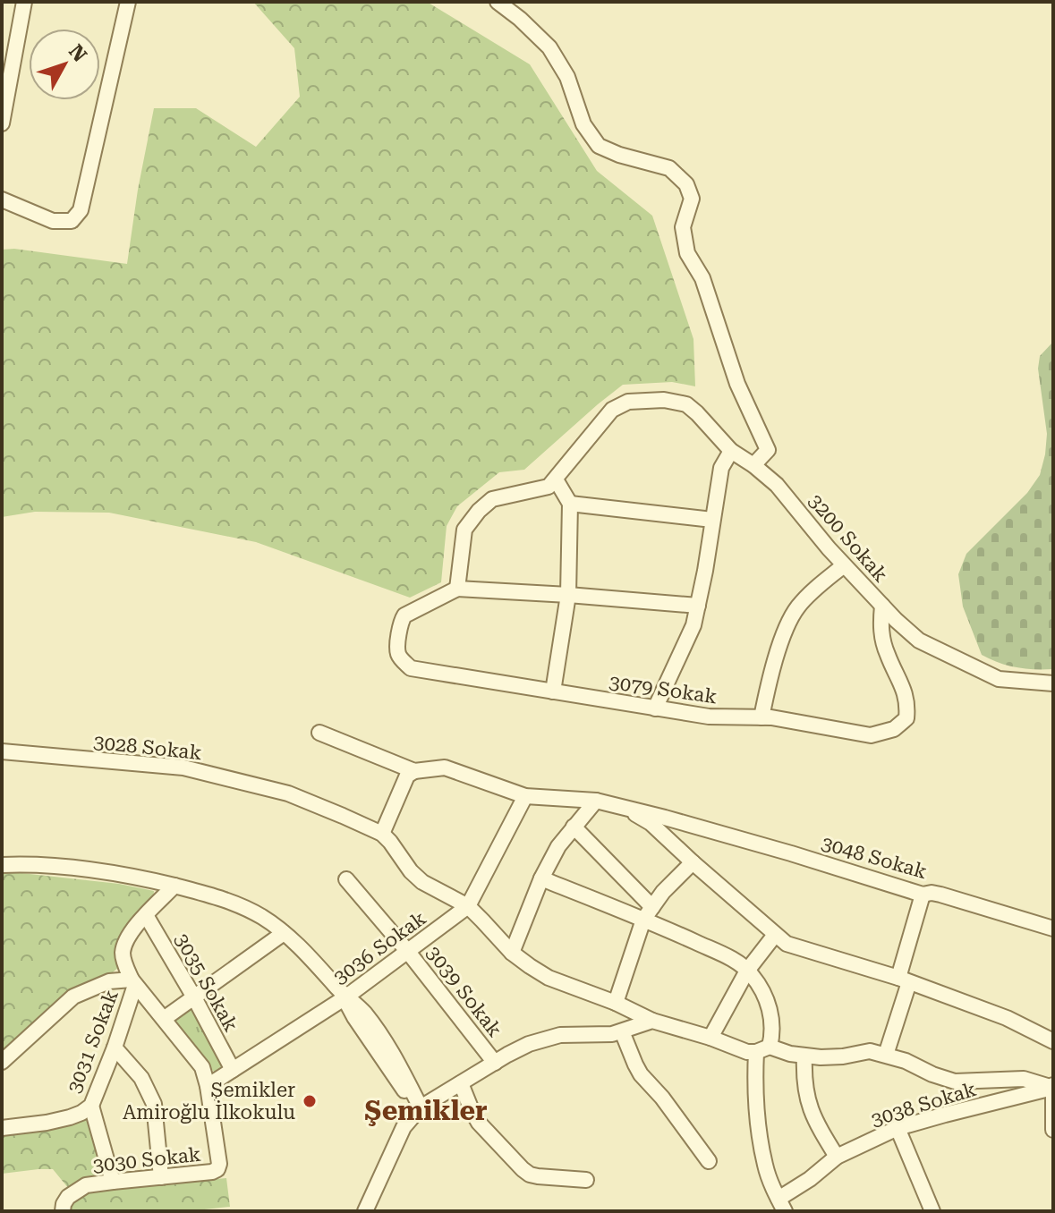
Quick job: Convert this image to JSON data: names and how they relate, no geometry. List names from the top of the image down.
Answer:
{
  "streets": {
    "street": [
      "3200 Sokak",
      "3079 Sokak",
      "3028 Sokak",
      "3048 Sokak",
      "3036 Sokak",
      "3035 Sokak",
      "3039 Sokak",
      "3031 Sokak",
      "3038 Sokak",
      "3030 Sokak"
    ]
  },
  "crossings": [
    ["3200 Sokak", "3079 Sokak"],
    ["3048 Sokak", "3036 Sokak"],
    ["3036 Sokak", "3035 Sokak"],
    ["3036 Sokak", "3039 Sokak"],
    ["3036 Sokak", "3030 Sokak"],
    ["3031 Sokak", "3030 Sokak"]
  ],
  "districts": ["Şemikler"],
  "places": ["Şemikler Amiroğlu İlkokulu"],
  "north": "top right"
}
